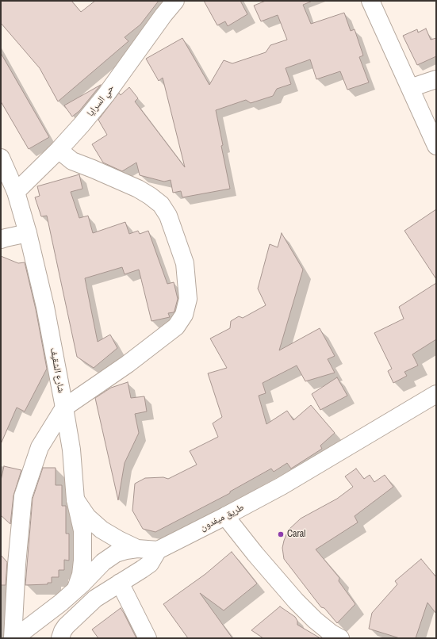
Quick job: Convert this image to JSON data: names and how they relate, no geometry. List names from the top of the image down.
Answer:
{
  "streets": {
    "street": ["حي السرايا", "شارع الشقيف", "طريق ميفدون"]
  },
  "crossings": [
    ["حي السرايا", "شارع الشقيف"]
  ],
  "places": ["Caral"]
}
